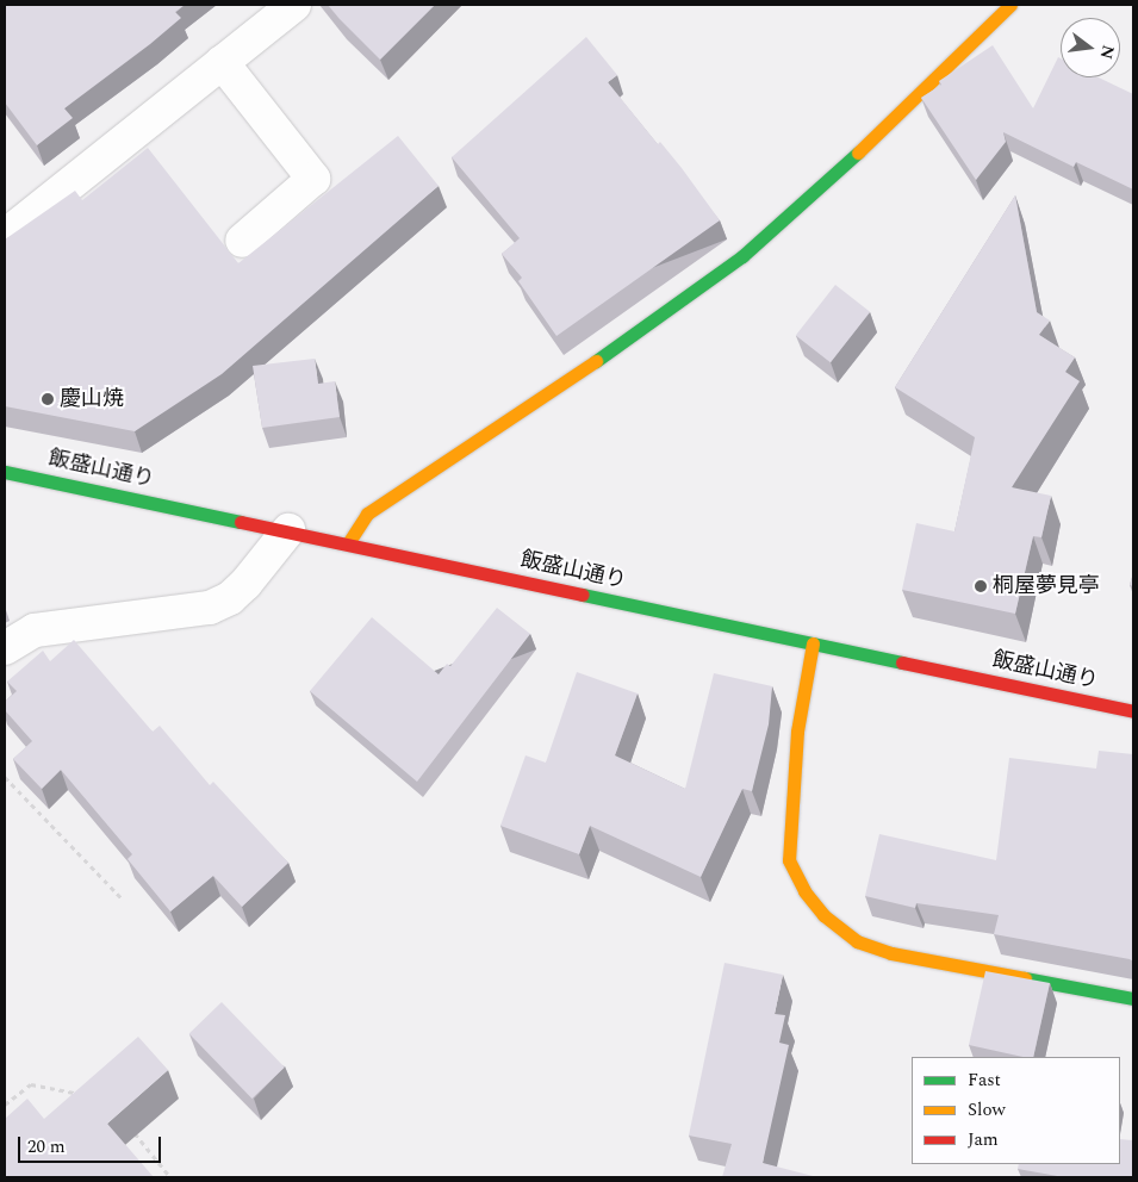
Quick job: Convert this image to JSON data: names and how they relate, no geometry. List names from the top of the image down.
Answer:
{
  "streets": {
    "street": ["飯盛山通り"]
  },
  "places": ["慶山焼", "桐屋夢見亭"],
  "legend": ["Fast", "Slow", "Jam"],
  "scale_bar": "20 m",
  "north": "right"
}
